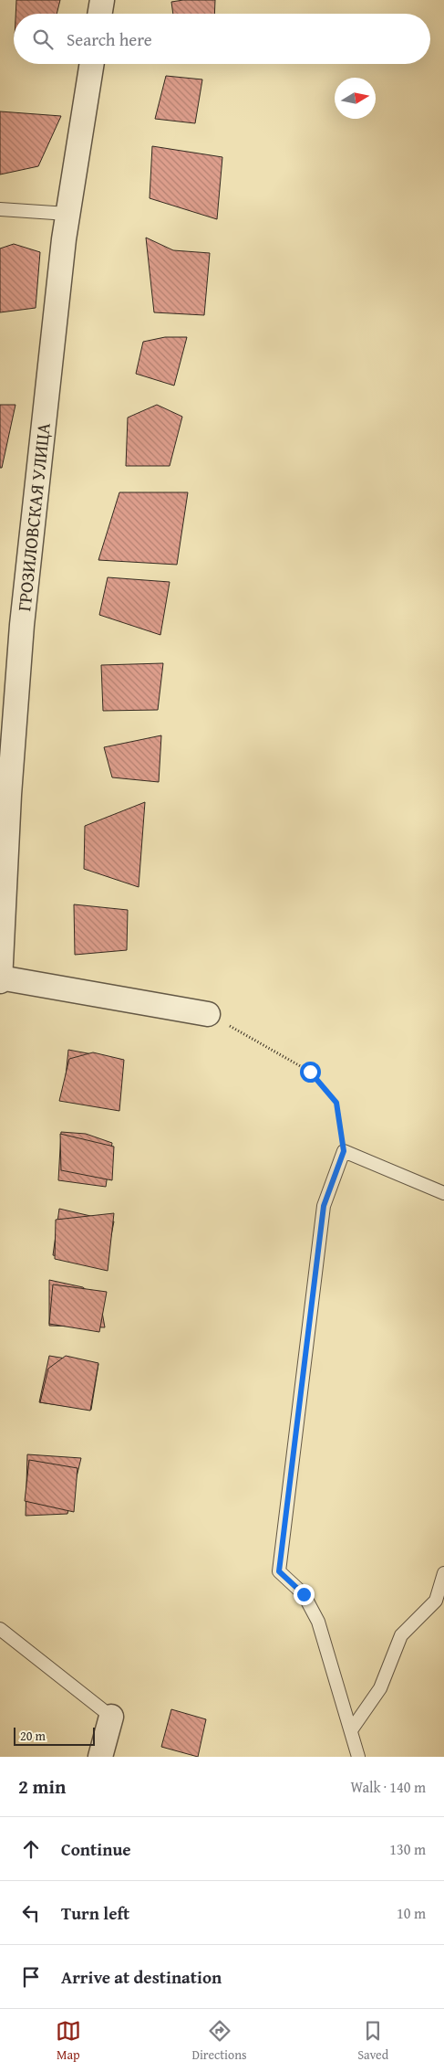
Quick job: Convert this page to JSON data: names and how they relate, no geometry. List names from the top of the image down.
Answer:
{
  "streets": {
    "street": ["ГРОЗИЛОВСКАЯ УЛИЦА"]
  },
  "scale_bar": "20 m",
  "north": "right",
  "page": {
    "search": "Search here",
    "scale": "20 m",
    "heading": ["2 min", "Walk · 140 m"],
    "list": [
      ["Continue", "130 m"],
      ["Turn left", "10 m"],
      "Arrive at destination"
    ],
    "nav": ["Map", "Directions", "Saved"]
  }
}
